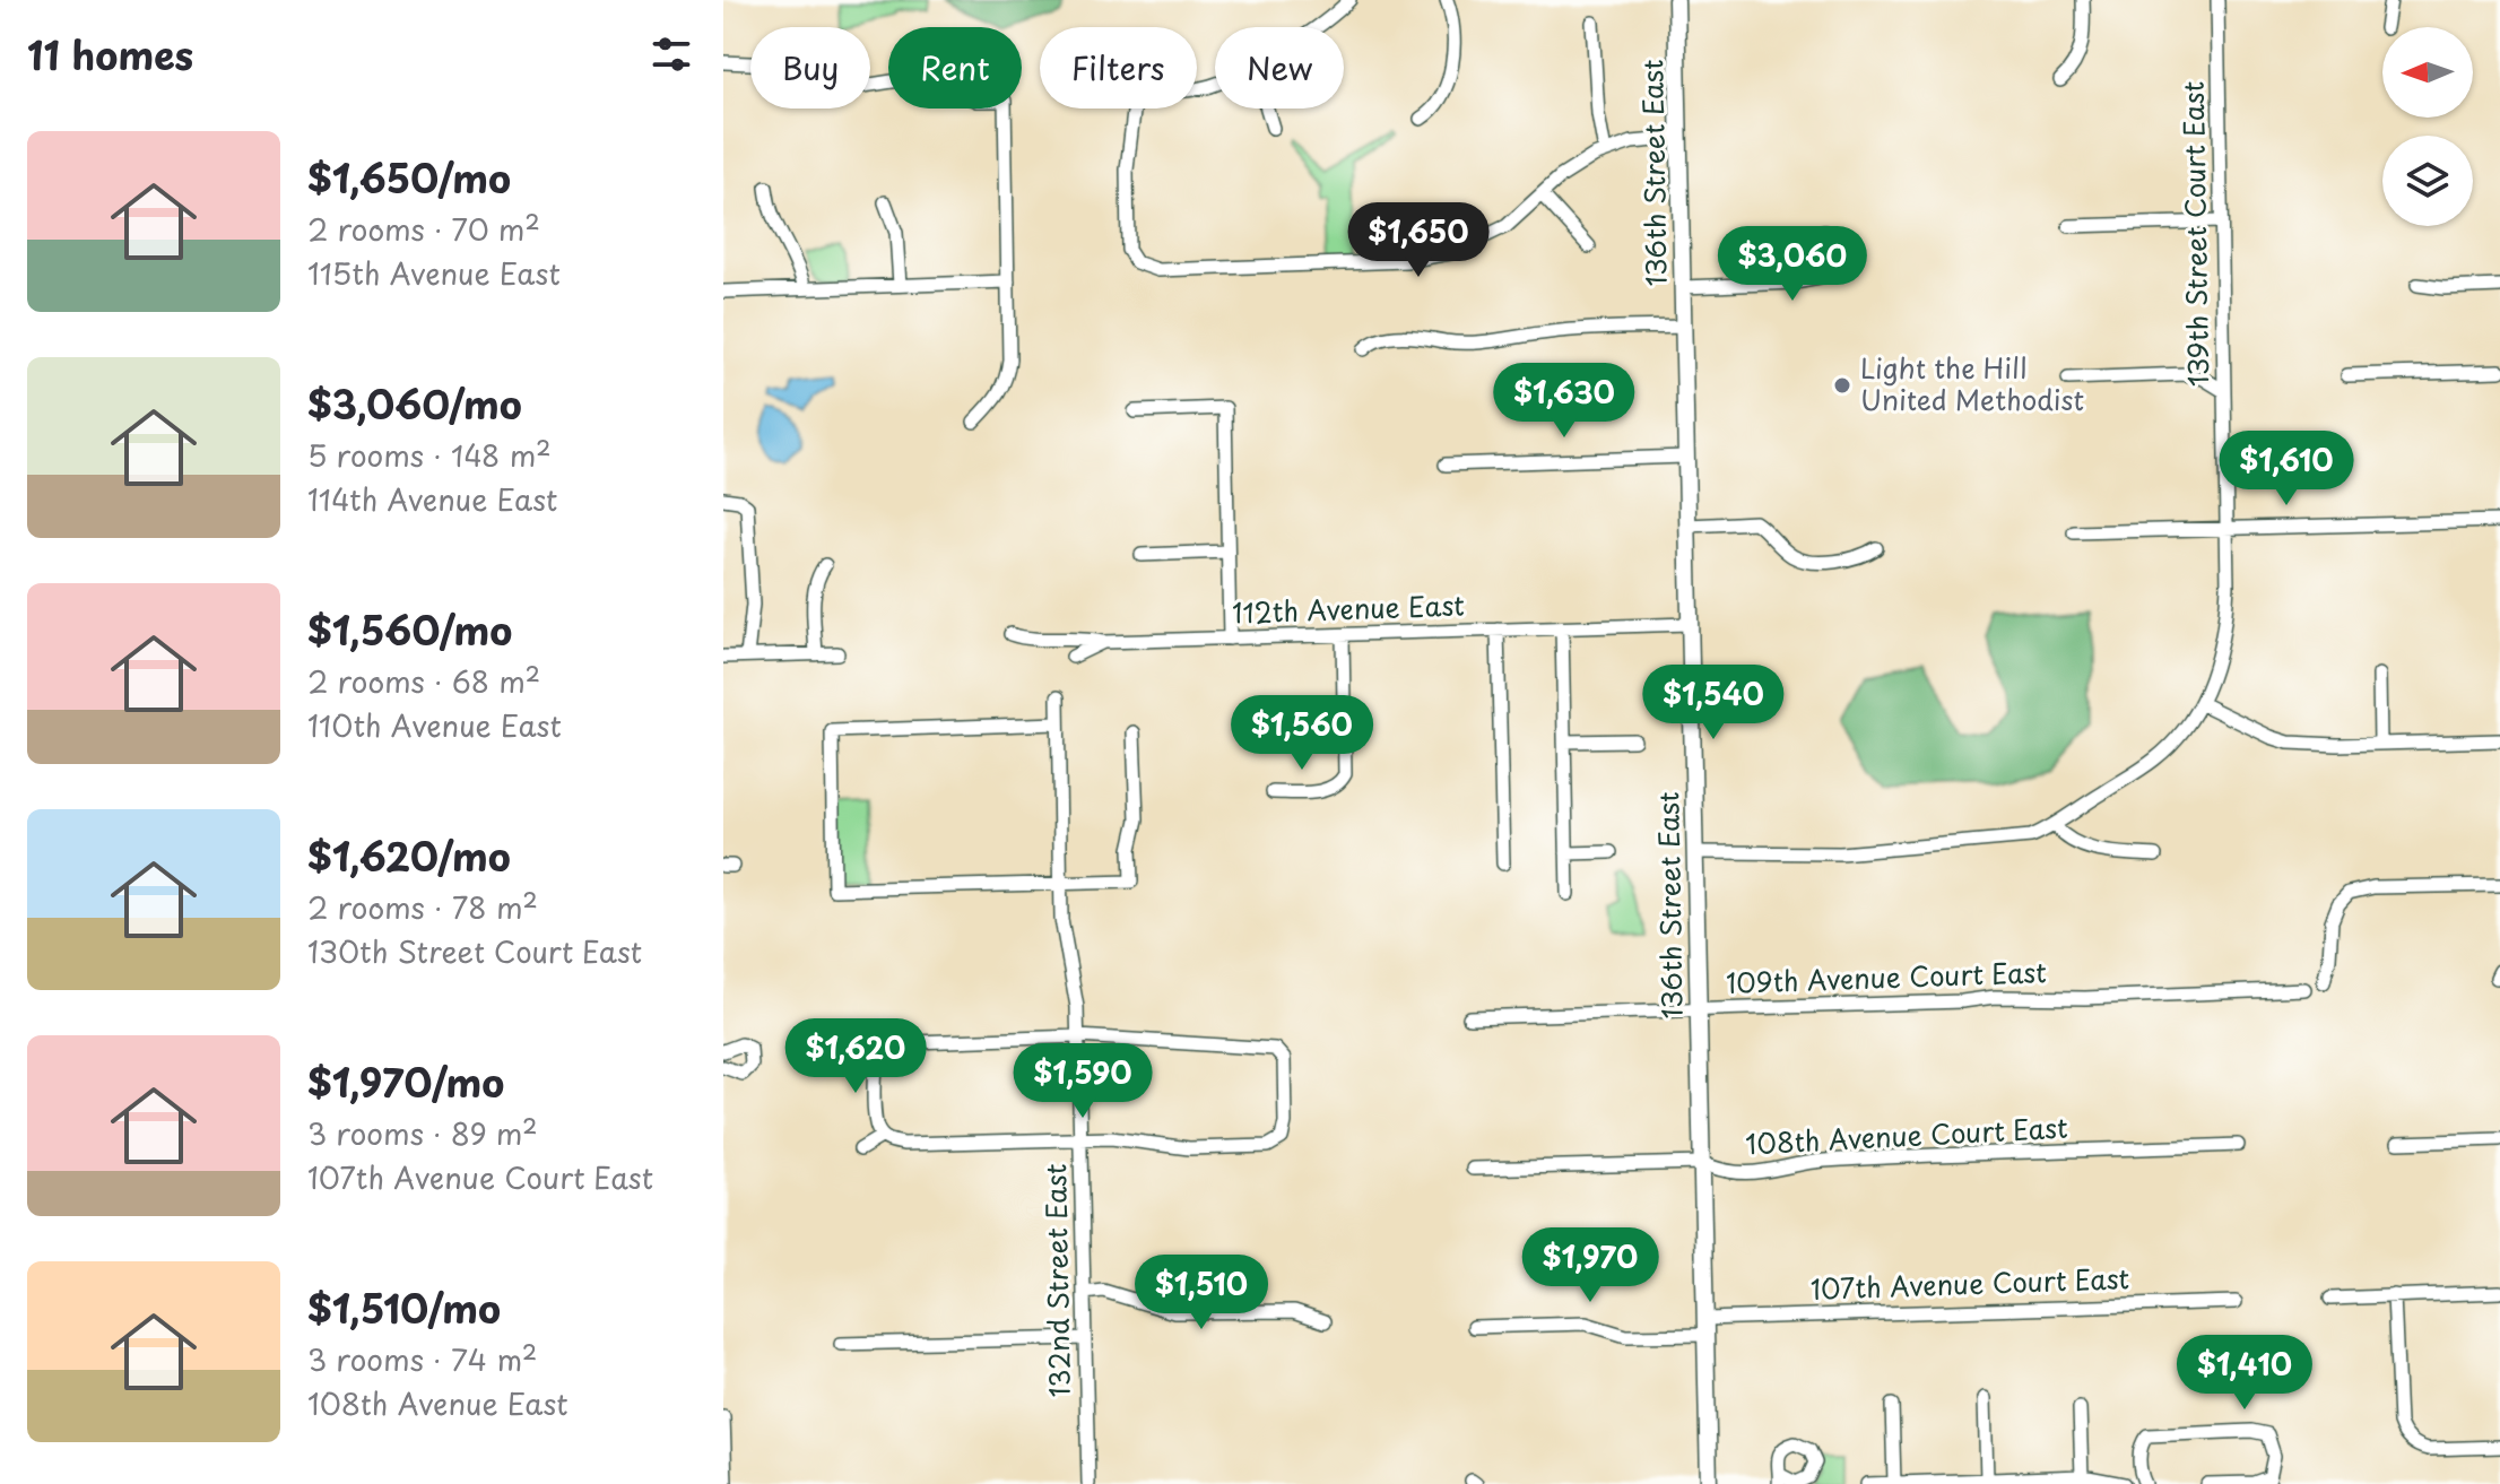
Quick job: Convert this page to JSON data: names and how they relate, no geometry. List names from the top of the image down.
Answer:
{
  "streets": {
    "street": [
      "136th Street East",
      "139th Street Court East",
      "112th Avenue East",
      "109th Avenue Court East",
      "108th Avenue Court East",
      "132nd Street East",
      "107th Avenue Court East"
    ]
  },
  "crossings": [
    ["136th Street East", "139th Street Court East"],
    ["136th Street East", "112th Avenue East"],
    ["136th Street East", "109th Avenue Court East"],
    ["136th Street East", "108th Avenue Court East"],
    ["136th Street East", "107th Avenue Court East"]
  ],
  "places": ["Light the Hill United Methodist"],
  "north": "left",
  "page": {
    "heading": "11 homes",
    "chip": [
      "Buy",
      "Rent",
      "Filters",
      "New"
    ],
    "list": [
      {
        "name": "$1,650/mo",
        "note": "2 rooms · 70 m² · 115th Avenue East"
      },
      {
        "name": "$3,060/mo",
        "note": "5 rooms · 148 m² · 114th Avenue East"
      },
      {
        "name": "$1,560/mo",
        "note": "2 rooms · 68 m² · 110th Avenue East"
      },
      {
        "name": "$1,620/mo",
        "note": "2 rooms · 78 m² · 130th Street Court East"
      },
      {
        "name": "$1,970/mo",
        "note": "3 rooms · 89 m² · 107th Avenue Court East"
      },
      {
        "name": "$1,510/mo",
        "note": "3 rooms · 74 m² · 108th Avenue East"
      }
    ],
    "price": [
      "$1,650",
      "$3,060",
      "$1,630",
      "$1,610",
      "$1,540",
      "$1,560",
      "$1,620",
      "$1,590",
      "$1,970",
      "$1,510",
      "$1,410"
    ]
  }
}
